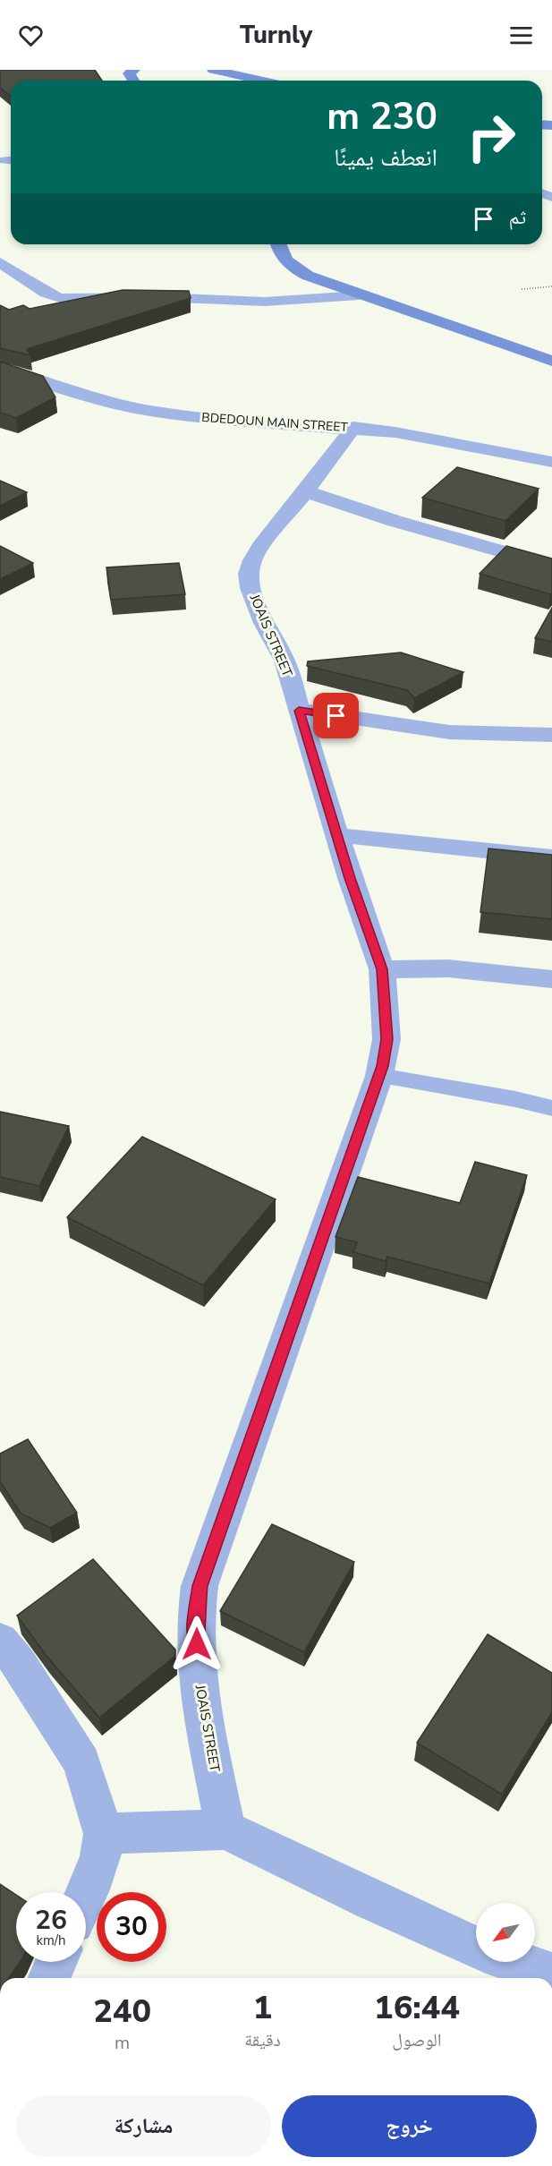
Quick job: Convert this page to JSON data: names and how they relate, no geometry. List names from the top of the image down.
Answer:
{
  "streets": {
    "street": ["BDEDOUN MAIN STREET", "JOAIS STREET"]
  },
  "crossings": [
    ["BDEDOUN MAIN STREET", "JOAIS STREET"]
  ],
  "north": "bottom left",
  "page": {
    "header": "Turnly",
    "turn": ["230 m", "انعطف يمينًا"],
    "then": "ثم",
    "speed": "26 km/h",
    "limit": "30",
    "eta": [
      "16:44",
      "الوصول",
      "1",
      "دقيقة",
      "240",
      "m"
    ],
    "buttons": ["خروج", "مشاركة"]
  }
}
